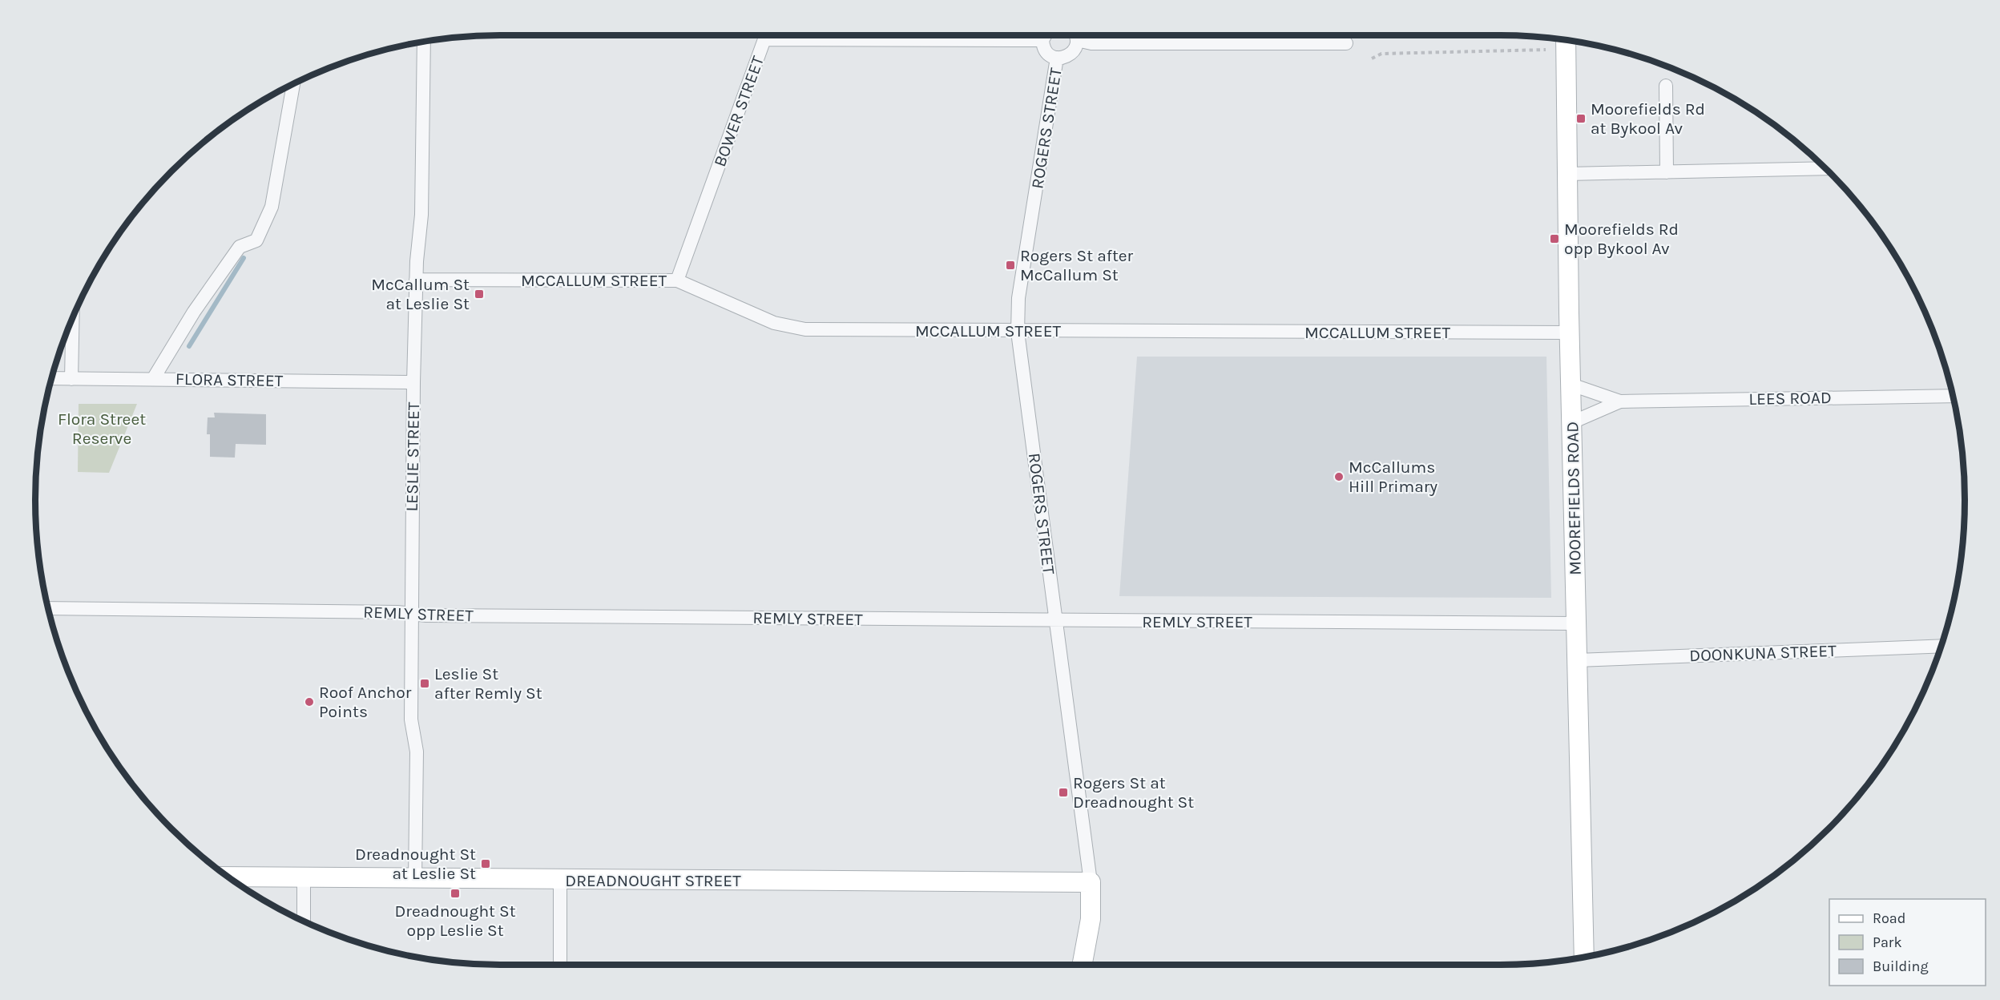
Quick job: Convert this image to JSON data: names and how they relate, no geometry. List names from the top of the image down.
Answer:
{
  "streets": {
    "street": [
      "BOWER STREET",
      "ROGERS STREET",
      "MCCALLUM STREET",
      "FLORA STREET",
      "LEES ROAD",
      "LESLIE STREET",
      "MOOREFIELDS ROAD",
      "REMLY STREET",
      "DOONKUNA STREET",
      "DREADNOUGHT STREET"
    ]
  },
  "crossings": [
    ["BOWER STREET", "MCCALLUM STREET"],
    ["ROGERS STREET", "MCCALLUM STREET"],
    ["ROGERS STREET", "REMLY STREET"],
    ["ROGERS STREET", "DREADNOUGHT STREET"],
    ["MCCALLUM STREET", "LESLIE STREET"],
    ["MCCALLUM STREET", "MOOREFIELDS ROAD"],
    ["FLORA STREET", "LESLIE STREET"],
    ["LEES ROAD", "MOOREFIELDS ROAD"],
    ["LESLIE STREET", "REMLY STREET"],
    ["LESLIE STREET", "DREADNOUGHT STREET"],
    ["MOOREFIELDS ROAD", "REMLY STREET"],
    ["MOOREFIELDS ROAD", "DOONKUNA STREET"]
  ],
  "parks": ["Flora Street Reserve"],
  "places": {
    "transit": [
      "Moorefields Rd at Bykool Av",
      "Moorefields Rd opp Bykool Av",
      "Rogers St after McCallum St",
      "McCallum St at Leslie St",
      "Leslie St after Remly St",
      "Rogers St at Dreadnought St",
      "Dreadnought St at Leslie St",
      "Dreadnought St opp Leslie St"
    ],
    "other": ["McCallums Hill Primary", "Roof Anchor Points"]
  },
  "legend": ["Road", "Park", "Building"]
}
